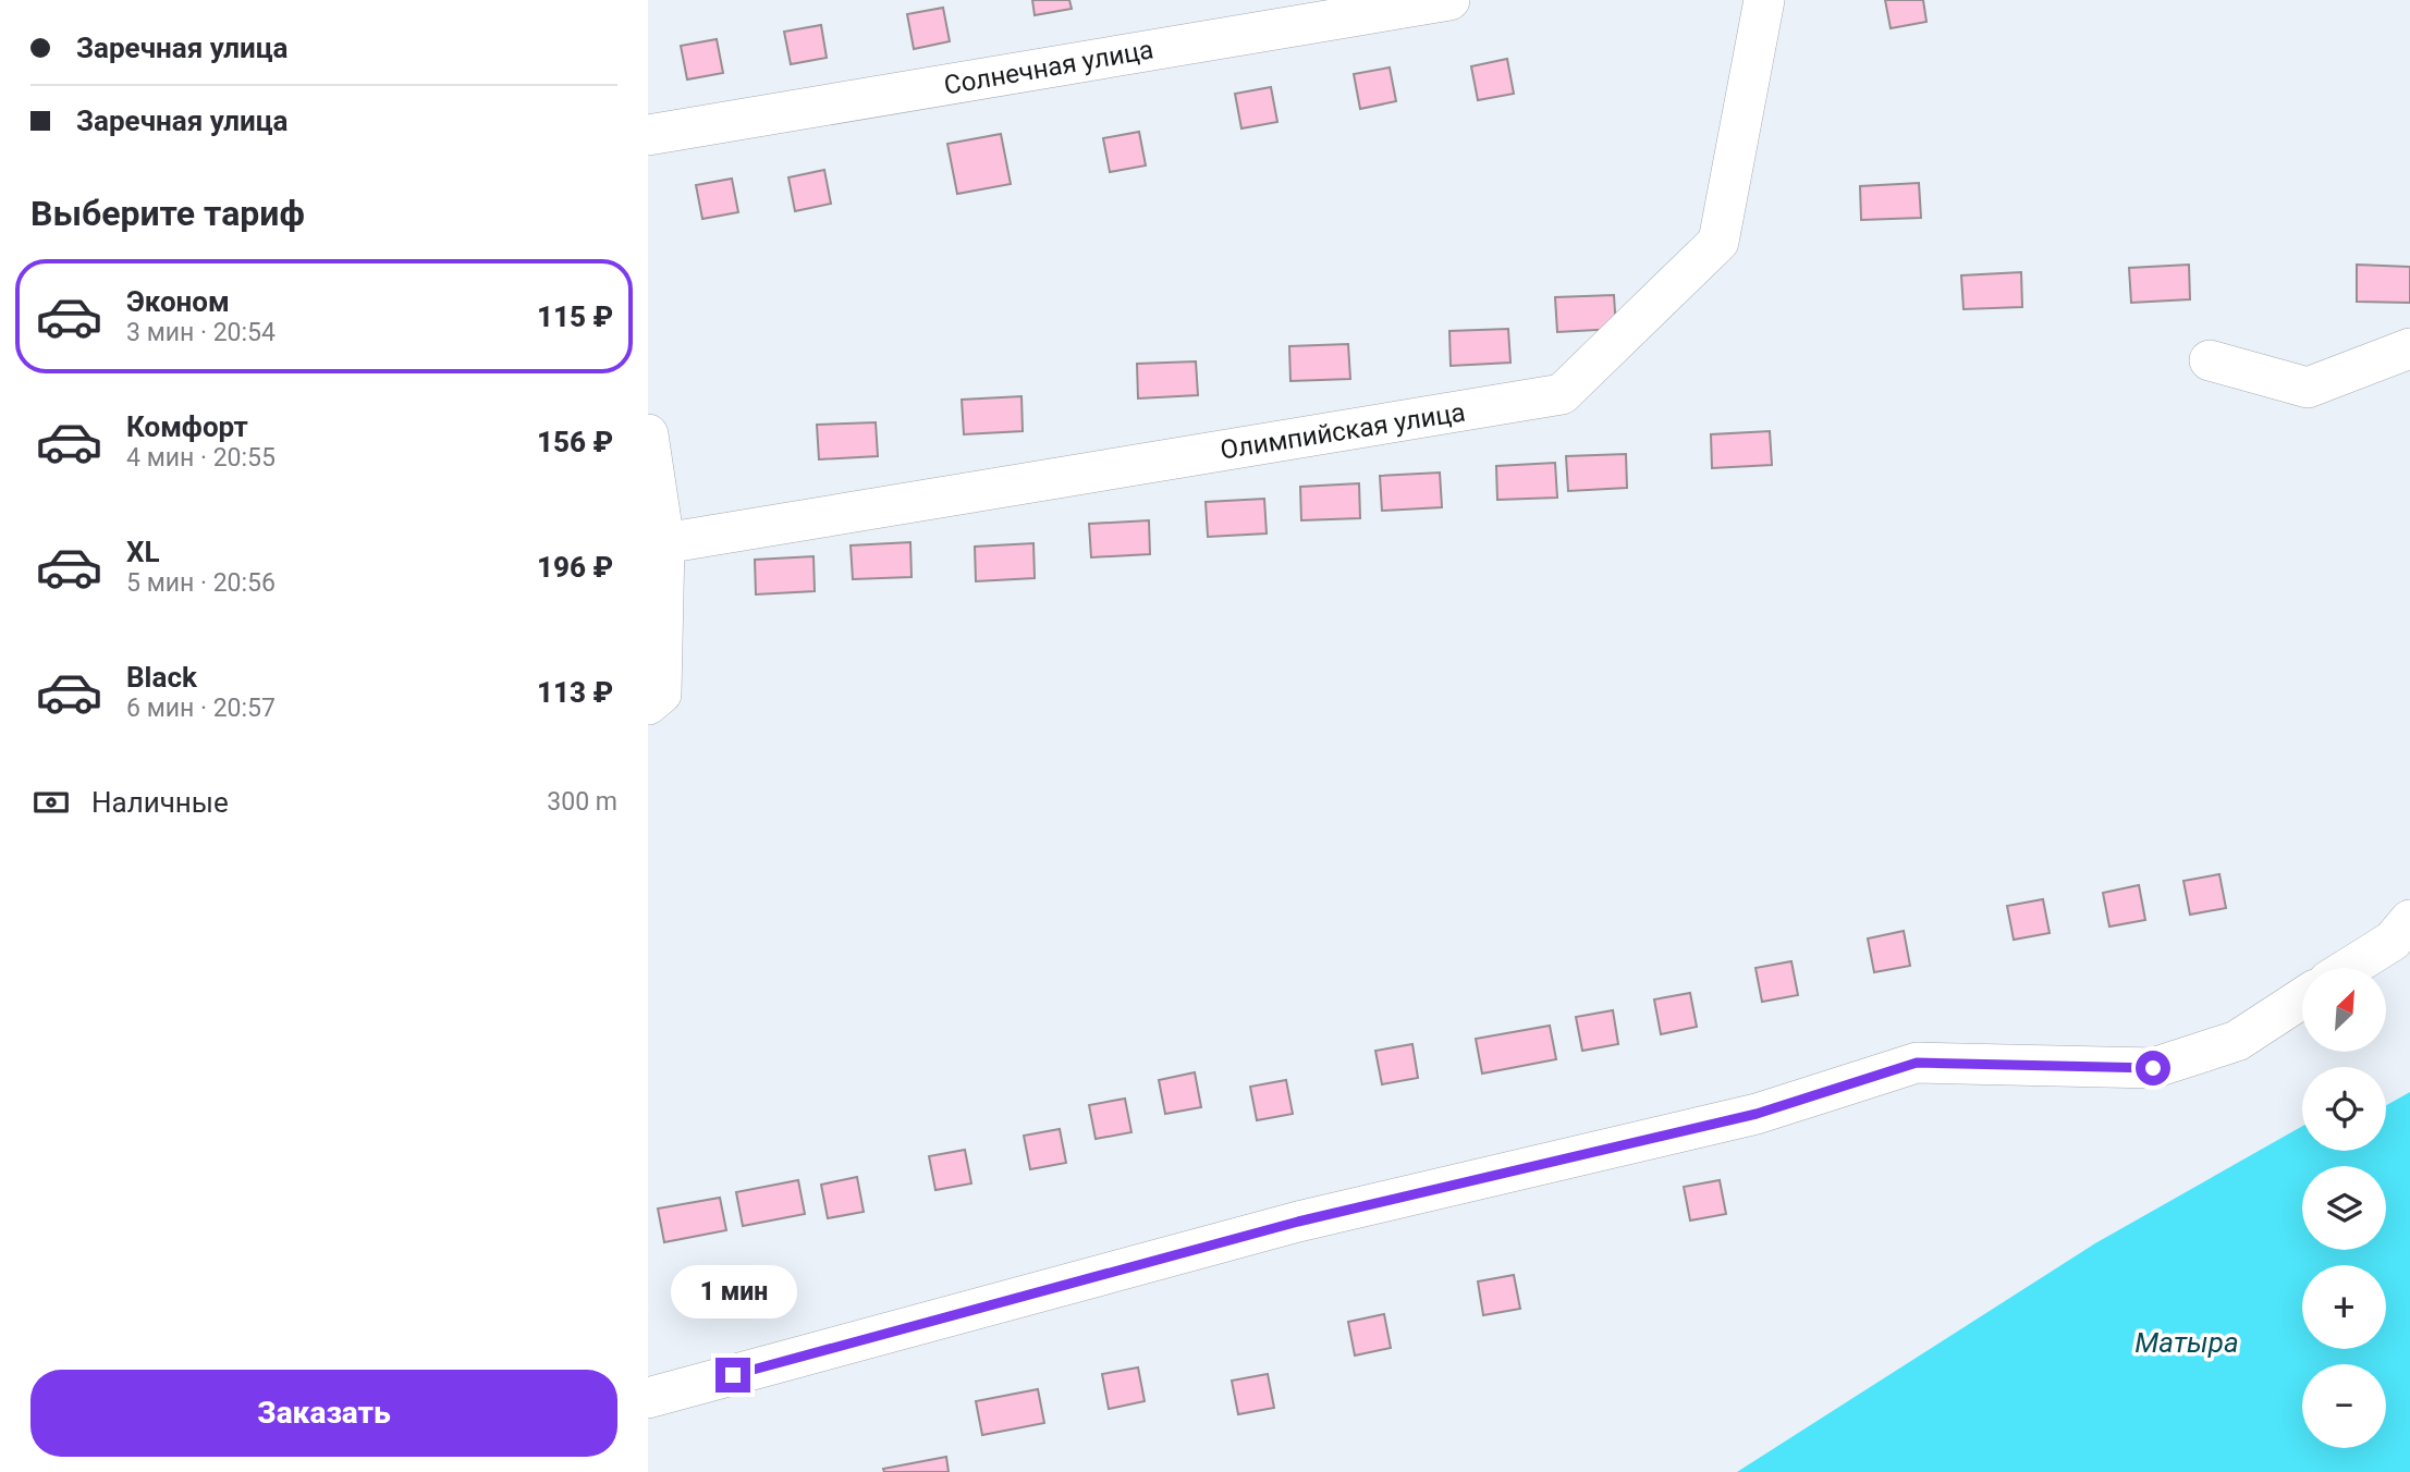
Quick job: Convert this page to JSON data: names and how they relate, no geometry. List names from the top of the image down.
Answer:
{
  "streets": {
    "street": ["Солнечная улица", "Олимпийская улица"]
  },
  "water": ["Матыра"],
  "north": "top right",
  "page": {
    "banner": ["Заречная улица", "Заречная улица"],
    "heading": "Выберите тариф",
    "list": [
      {
        "name": "Эконом",
        "note": "3 мин · 20:54",
        "value": "115 ₽"
      },
      {
        "name": "Комфорт",
        "note": "4 мин · 20:55",
        "value": "156 ₽"
      },
      {
        "name": "XL",
        "note": "5 мин · 20:56",
        "value": "196 ₽"
      },
      {
        "name": "Black",
        "note": "6 мин · 20:57",
        "value": "113 ₽"
      }
    ],
    "pay": ["Наличные", "300 m"],
    "map_buttons": ["+", "−"],
    "bubble": "1 мин",
    "buttons": "Заказать"
  }
}
